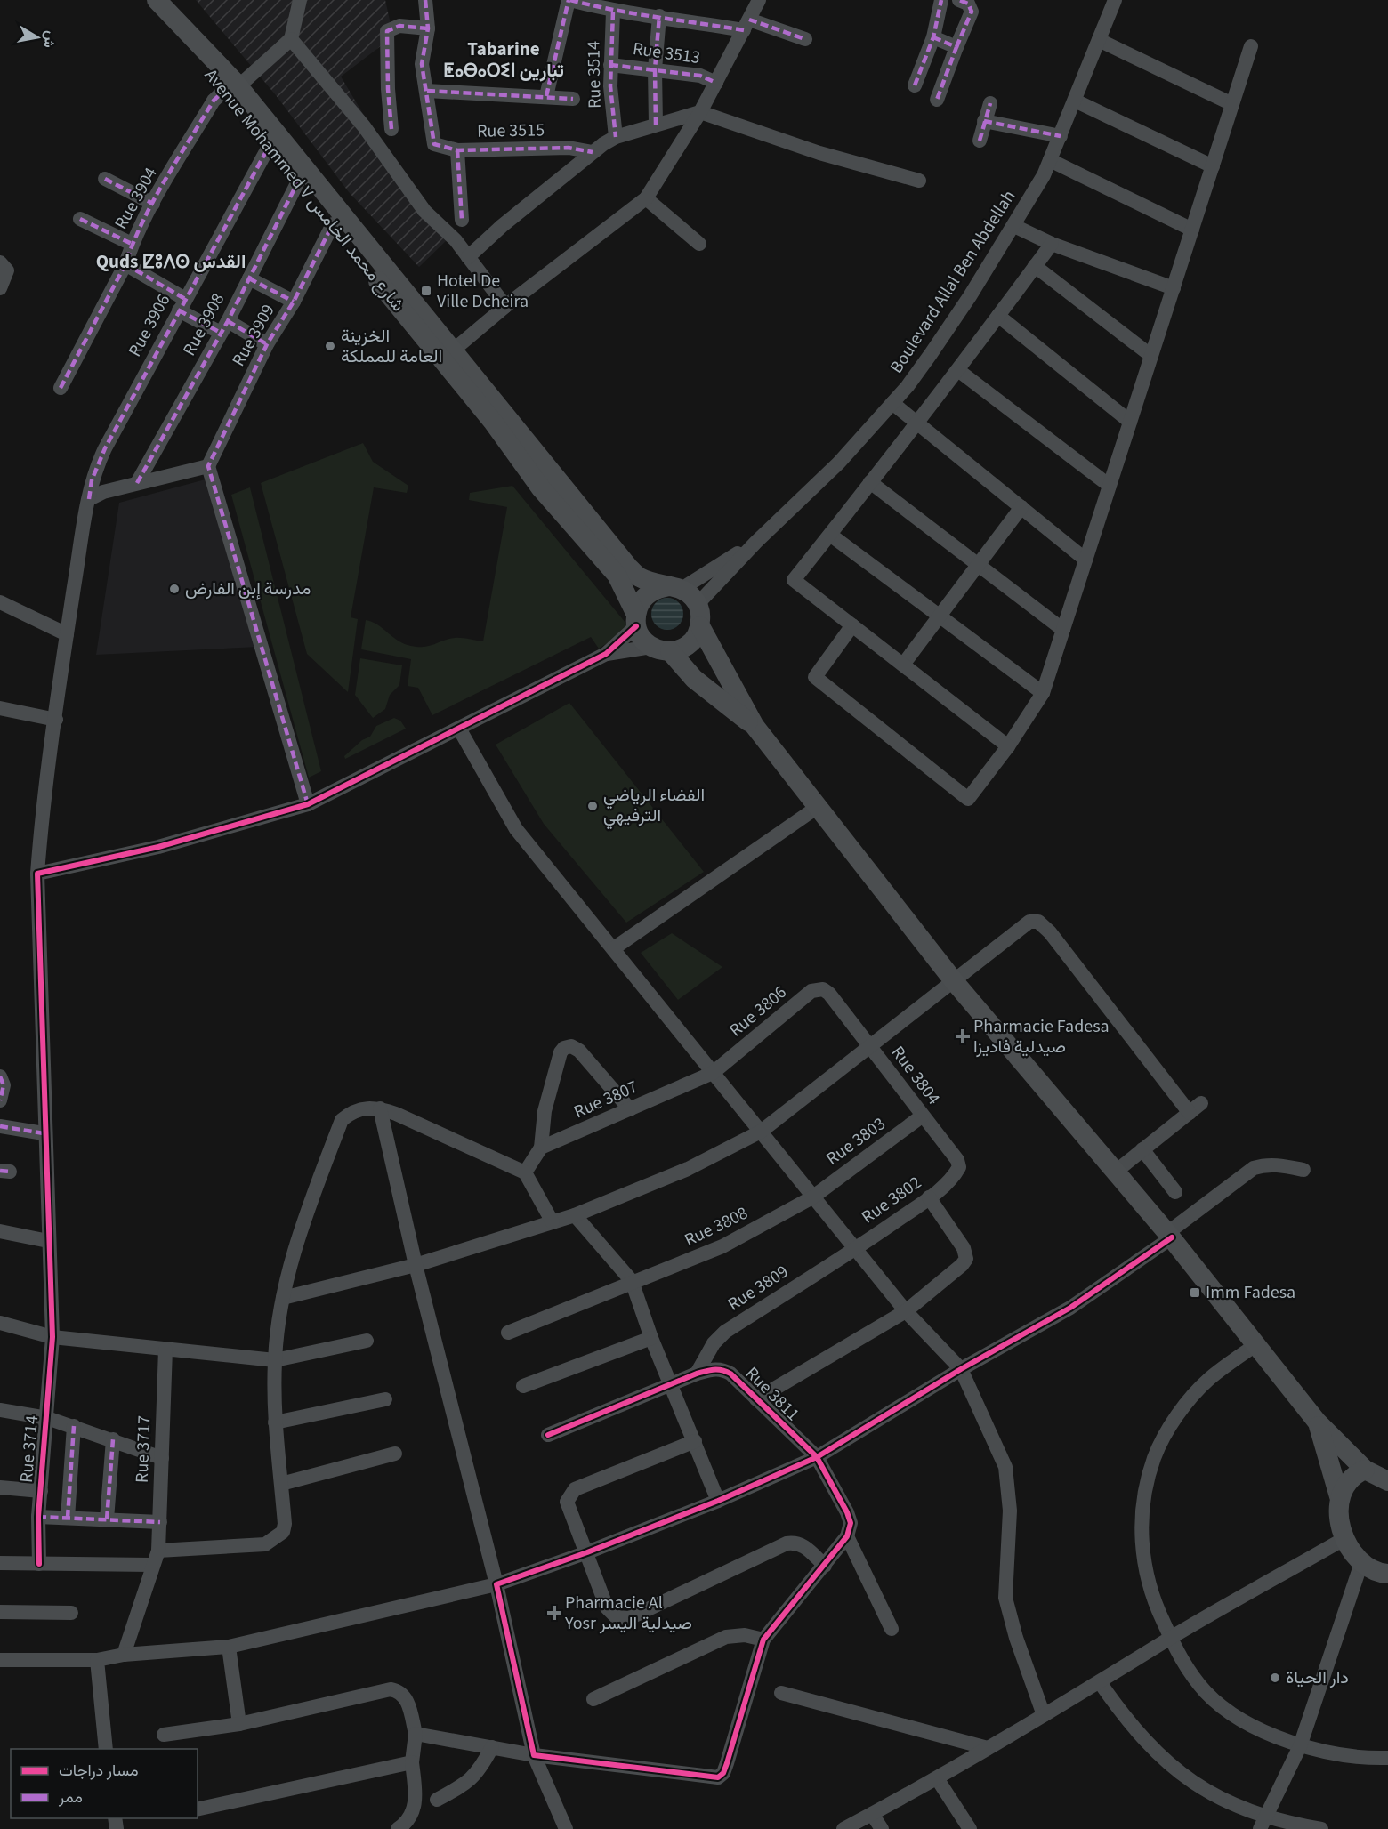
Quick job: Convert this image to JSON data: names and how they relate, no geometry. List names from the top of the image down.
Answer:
{
  "streets": {
    "main road": ["Avenue Mohammed V شارع محمد الخامس"],
    "street": [
      "Rue 3513",
      "Rue 3514",
      "Rue 3515",
      "Rue 3904",
      "Boulevard Allal Ben Abdellah",
      "Rue 3908",
      "Rue 3906",
      "Rue 3909",
      "Rue 3806",
      "Rue 3804",
      "Rue 3807",
      "Rue 3803",
      "Rue 3802",
      "Rue 3808",
      "Rue 3809",
      "Rue 3811",
      "Rue 3714",
      "Rue 3717"
    ]
  },
  "crossings": [
    ["Rue 3513", "Rue 3514"],
    ["Avenue Mohammed V شارع محمد الخامس", "Rue 3904"],
    ["Avenue Mohammed V شارع محمد الخامس", "Boulevard Allal Ben Abdellah"],
    ["Avenue Mohammed V شارع محمد الخامس", "Rue 3908"],
    ["Avenue Mohammed V شارع محمد الخامس", "Rue 3906"],
    ["Avenue Mohammed V شارع محمد الخامس", "Rue 3909"],
    ["Rue 3906", "Rue 3714"],
    ["Rue 3806", "Rue 3804"],
    ["Rue 3806", "Rue 3807"],
    ["Rue 3804", "Rue 3803"],
    ["Rue 3804", "Rue 3802"],
    ["Rue 3803", "Rue 3808"],
    ["Rue 3802", "Rue 3809"],
    ["Rue 3809", "Rue 3811"]
  ],
  "districts": ["Tabarine ⵟⴰⴱⴰⵔⵉⵏ تبارين", "Quds ⵇⵓⴷⵙ القدس"],
  "places": {
    "transit": ["Hotel De Ville Dcheira", "Imm Fadesa"],
    "other": [
      "الخزينة العامة للمملكة",
      "مدرسة إبن الفارض",
      "الفضاء الرياضي الترفيهي",
      "دار الحياة"
    ],
    "health": ["Pharmacie Fadesa صيدلية فاديزا", "Pharmacie Al Yosr صيدلية اليسر"]
  },
  "legend": ["مسار دراجات", "ممر"],
  "north": "right"
}
